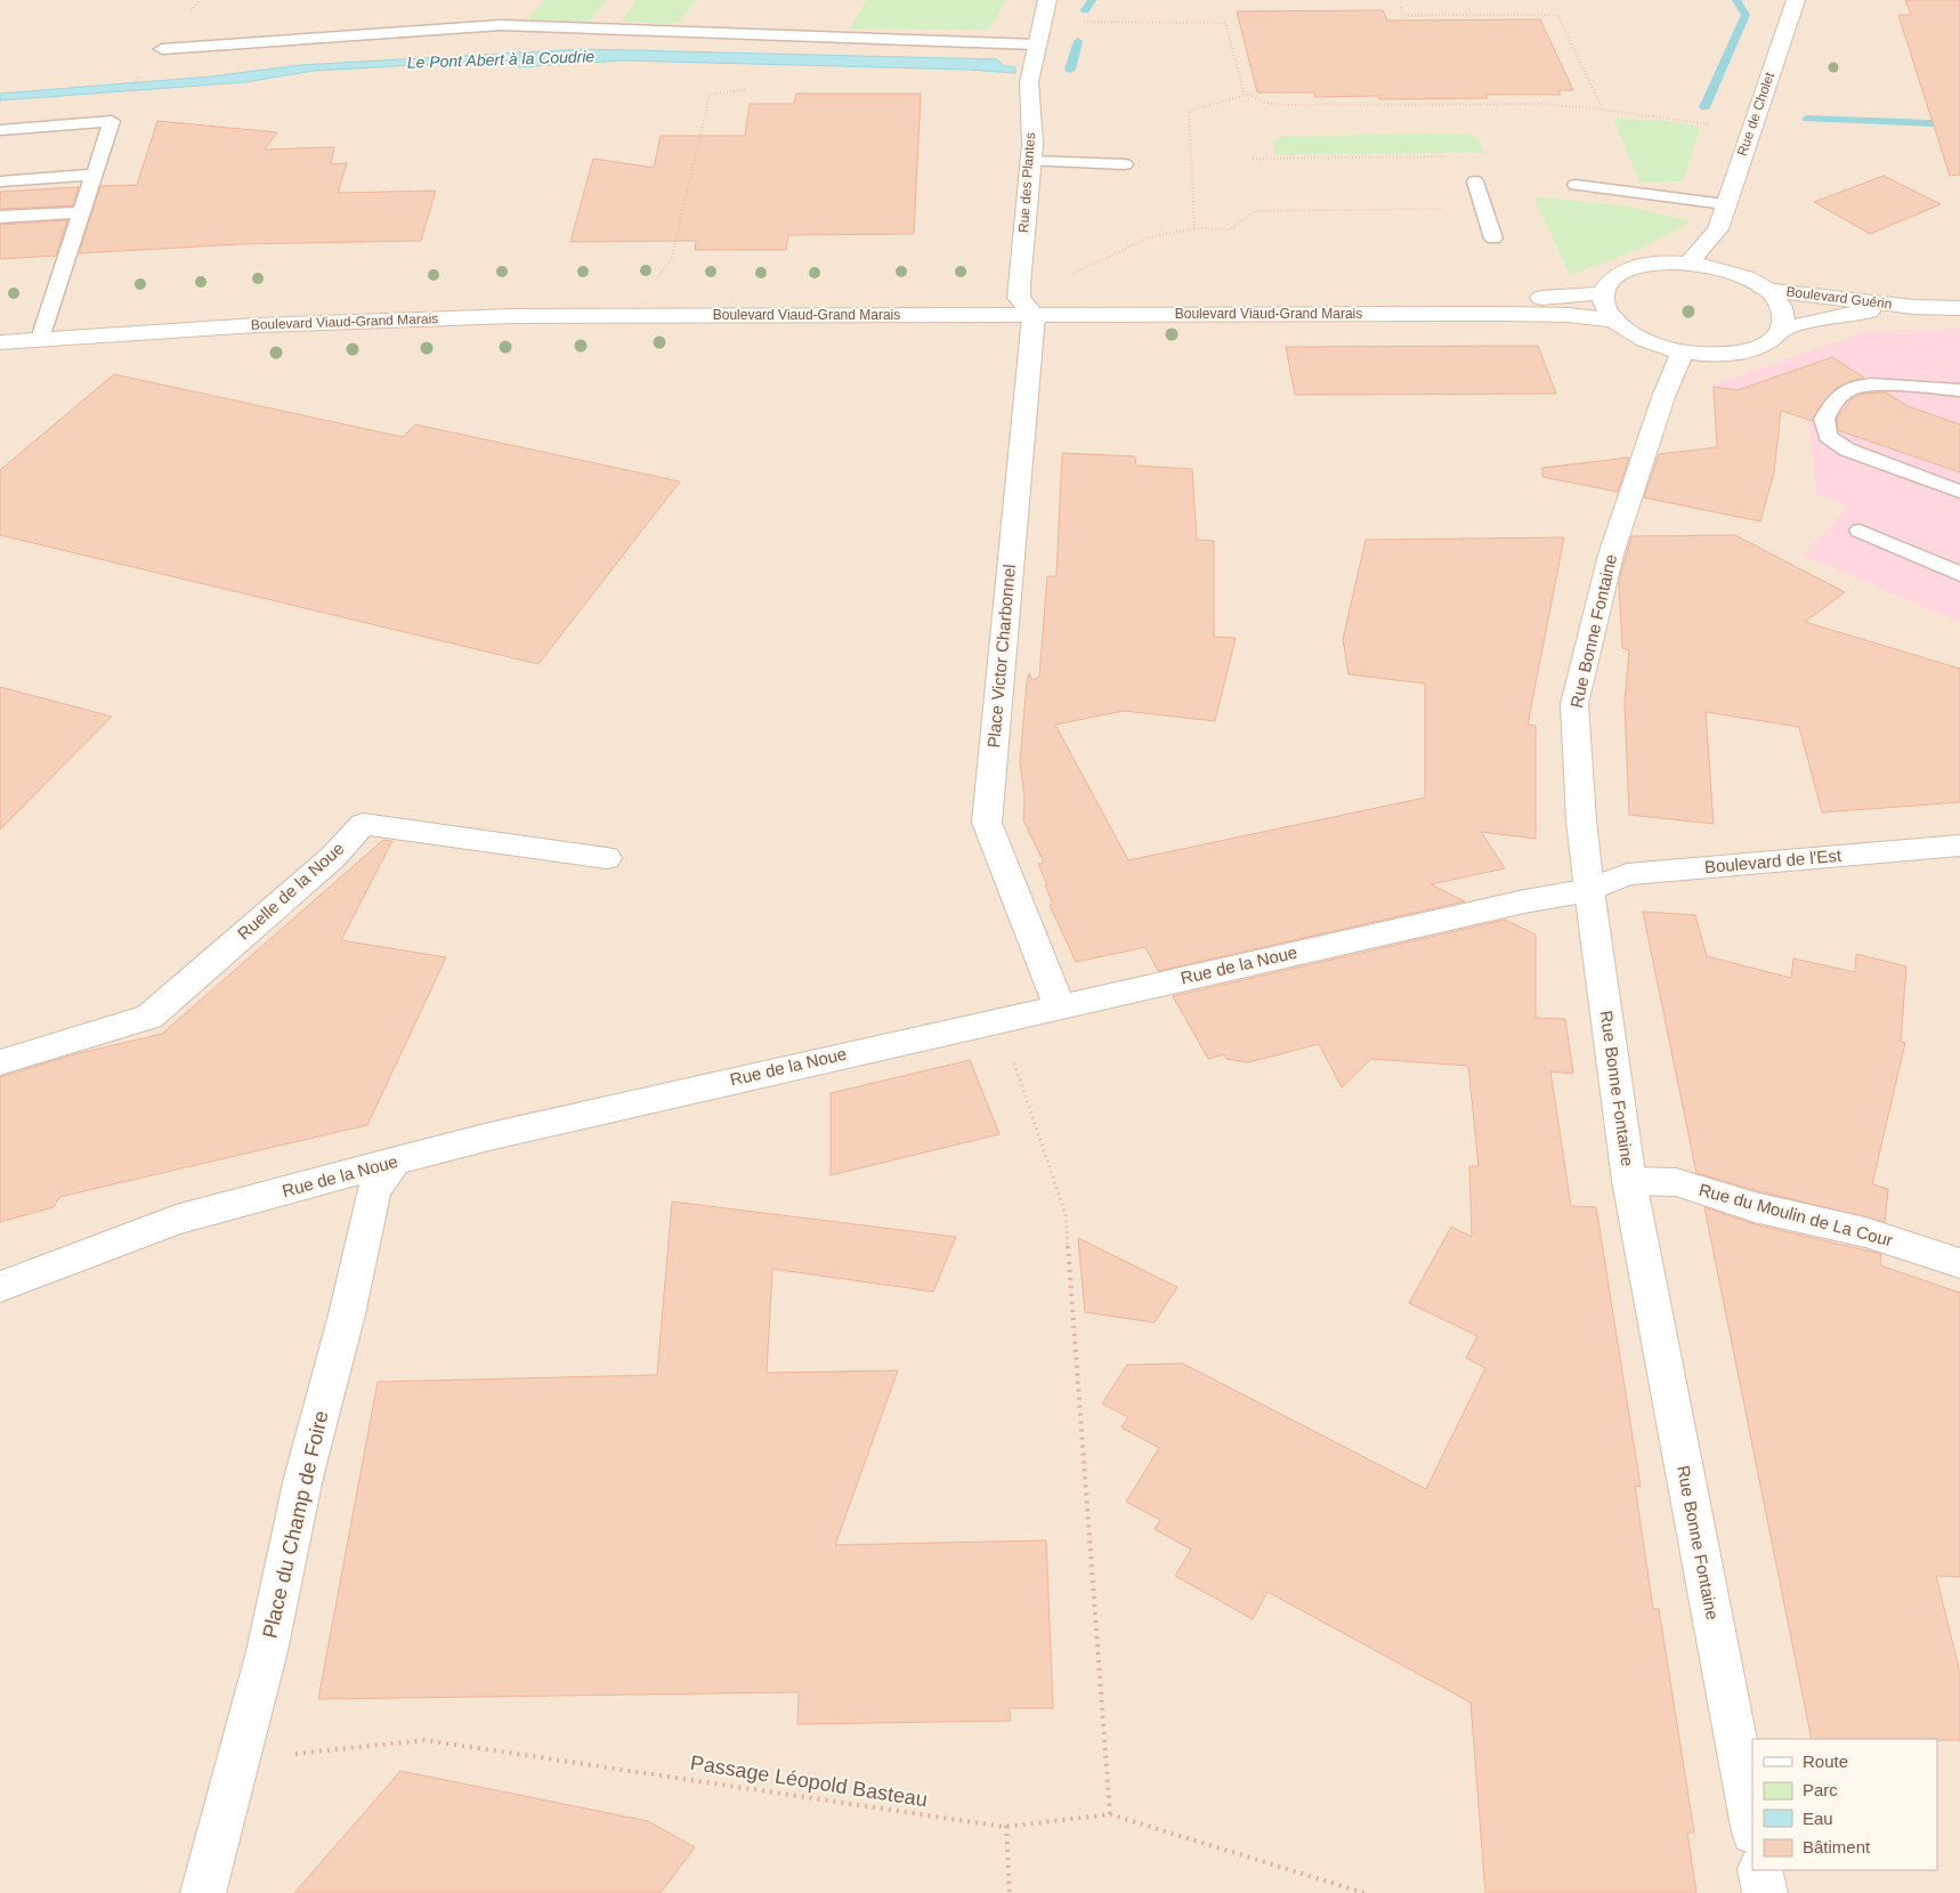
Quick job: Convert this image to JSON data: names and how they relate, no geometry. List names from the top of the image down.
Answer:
{
  "streets": {
    "street": [
      "Rue de Cholet",
      "Rue des Plantes",
      "Boulevard Guérin",
      "Boulevard Viaud-Grand Marais",
      "Rue Bonne Fontaine",
      "Place Victor Charbonnel",
      "Boulevard de l'Est",
      "Ruelle de la Noue",
      "Rue de la Noue",
      "Rue du Moulin de La Cour",
      "Place du Champ de Foire"
    ],
    "path": ["Passage Léopold Basteau"]
  },
  "crossings": [
    ["Rue des Plantes", "Boulevard Viaud-Grand Marais"],
    ["Rue des Plantes", "Place Victor Charbonnel"],
    ["Boulevard Viaud-Grand Marais", "Place Victor Charbonnel"],
    ["Rue Bonne Fontaine", "Boulevard de l'Est"],
    ["Rue Bonne Fontaine", "Rue de la Noue"],
    ["Rue Bonne Fontaine", "Rue du Moulin de La Cour"],
    ["Place Victor Charbonnel", "Rue de la Noue"],
    ["Boulevard de l'Est", "Rue de la Noue"],
    ["Rue de la Noue", "Place du Champ de Foire"],
    ["Place du Champ de Foire", "Passage Léopold Basteau"]
  ],
  "water": ["Le Pont Abert à la Coudrie"],
  "legend": [
    "Route",
    "Parc",
    "Eau",
    "Bâtiment"
  ]
}
